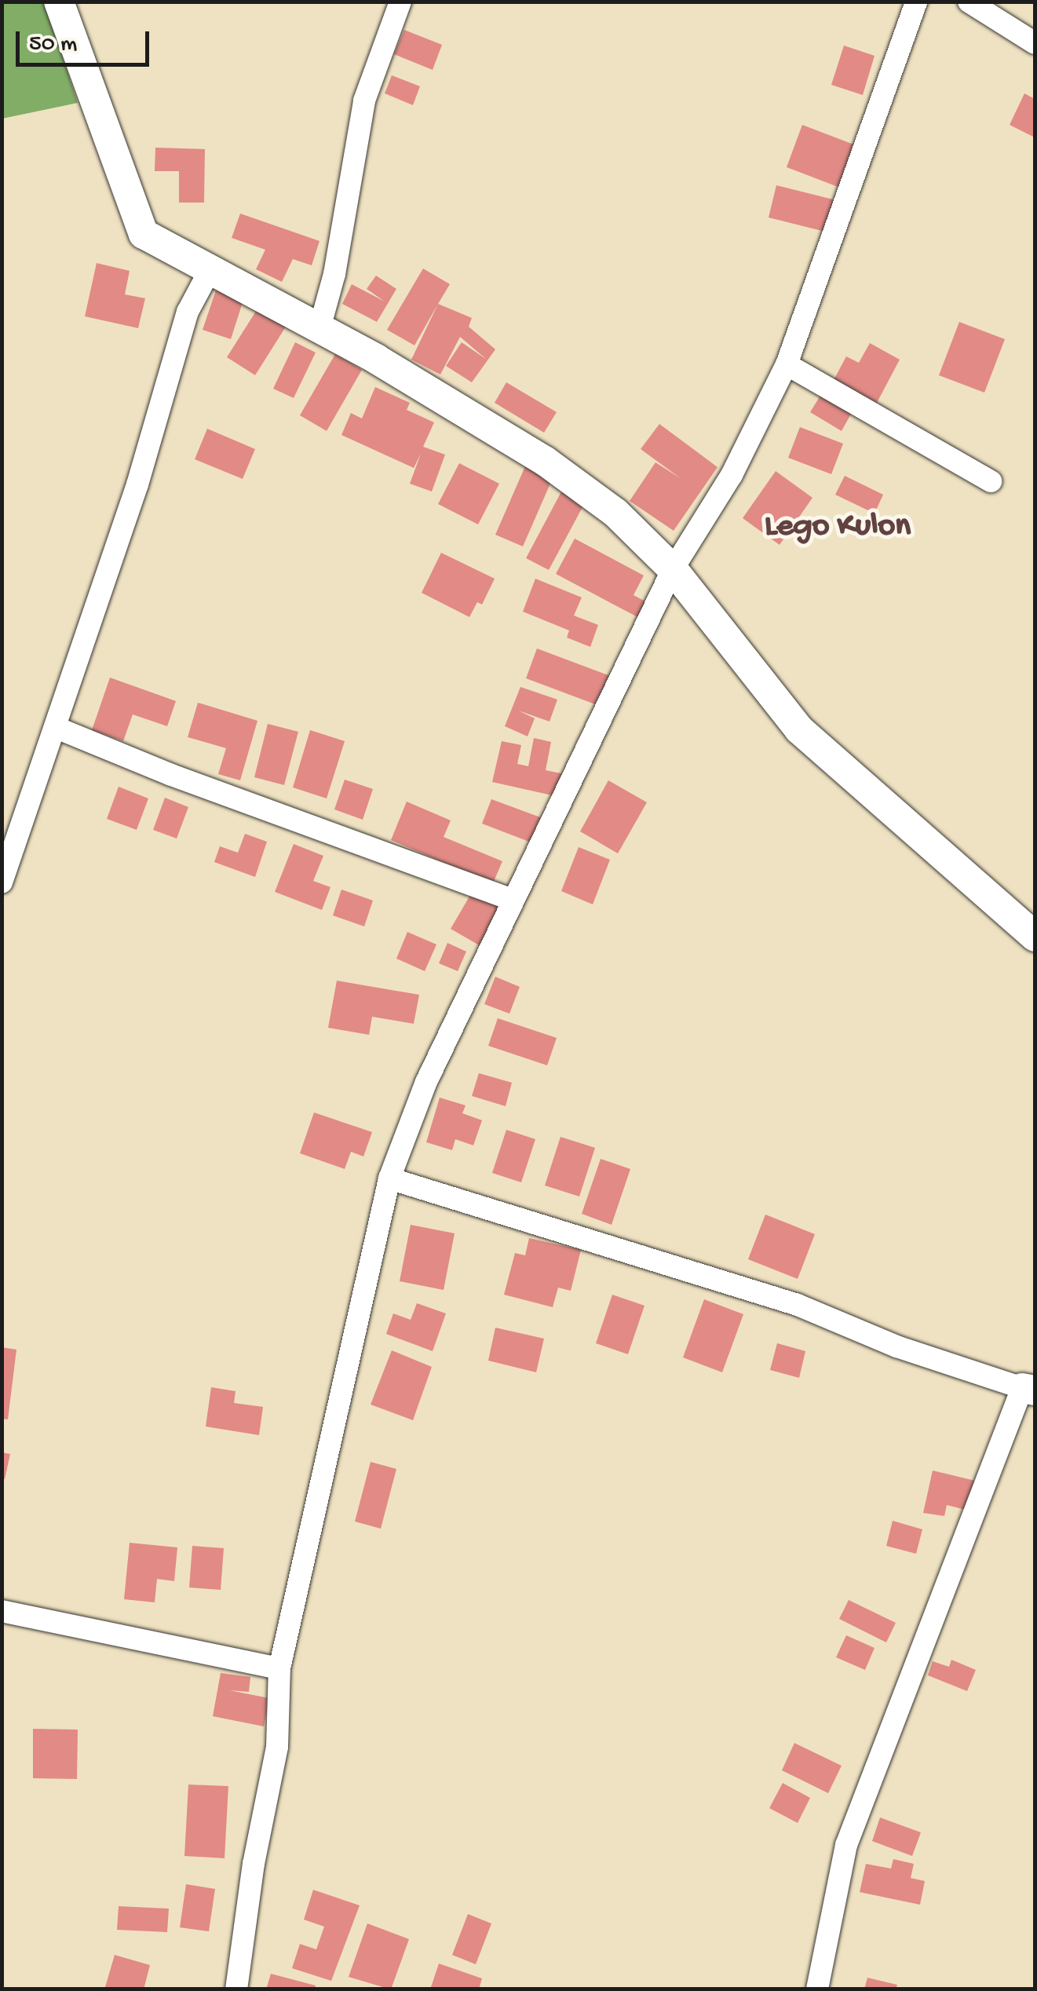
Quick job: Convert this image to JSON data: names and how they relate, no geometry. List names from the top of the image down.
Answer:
{
  "districts": ["Lego Kulon"],
  "scale_bar": "50 m"
}
